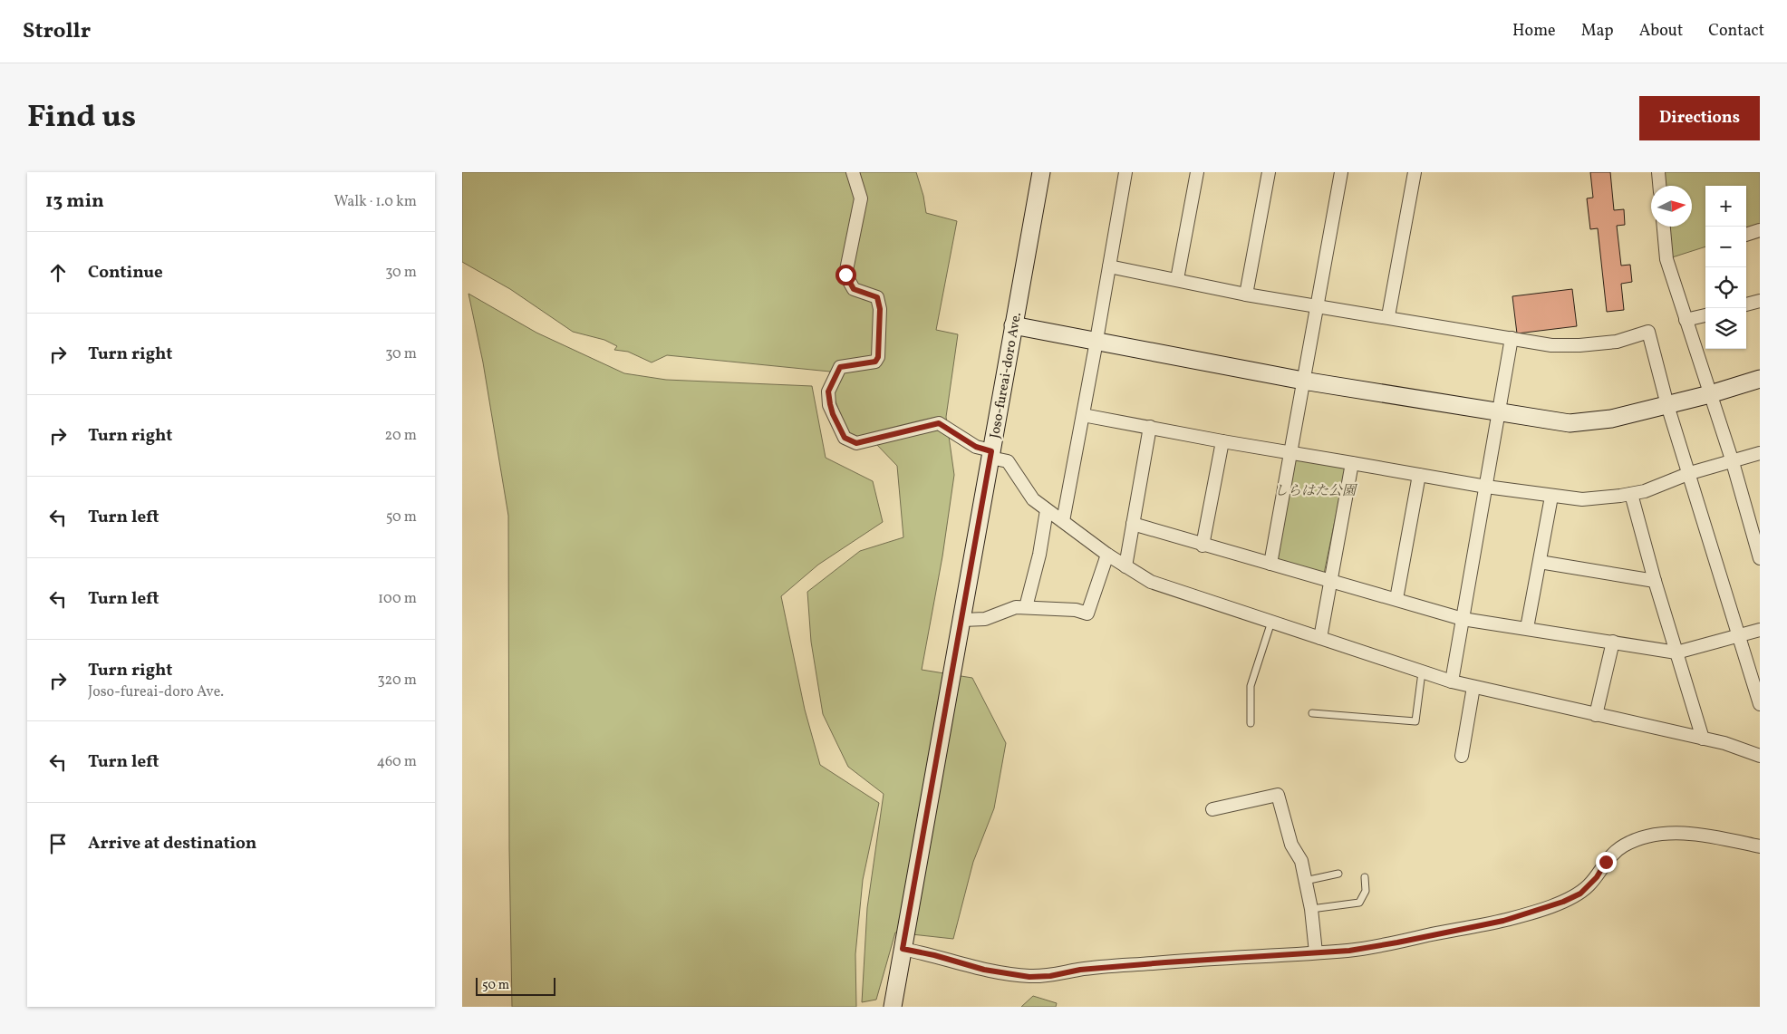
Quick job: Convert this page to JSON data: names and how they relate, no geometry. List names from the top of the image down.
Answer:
{
  "streets": {
    "street": ["Joso-fureai-doro Ave."]
  },
  "parks": ["しらはた公園"],
  "scale_bar": "50 m",
  "north": "right",
  "page": {
    "header": "Strollr",
    "nav": [
      "Home",
      "Map",
      "About",
      "Contact"
    ],
    "title": "Find us",
    "buttons": "Directions",
    "heading": ["13 min", "Walk · 1.0 km"],
    "map_buttons": ["+", "−"],
    "list": [
      ["Continue", "30 m"],
      ["Turn right", "30 m"],
      ["Turn right", "20 m"],
      ["Turn left", "50 m"],
      ["Turn left", "100 m"],
      ["Turn right", "Joso-fureai-doro Ave.", "320 m"],
      ["Turn left", "460 m"],
      "Arrive at destination"
    ],
    "scale": "50 m"
  }
}
